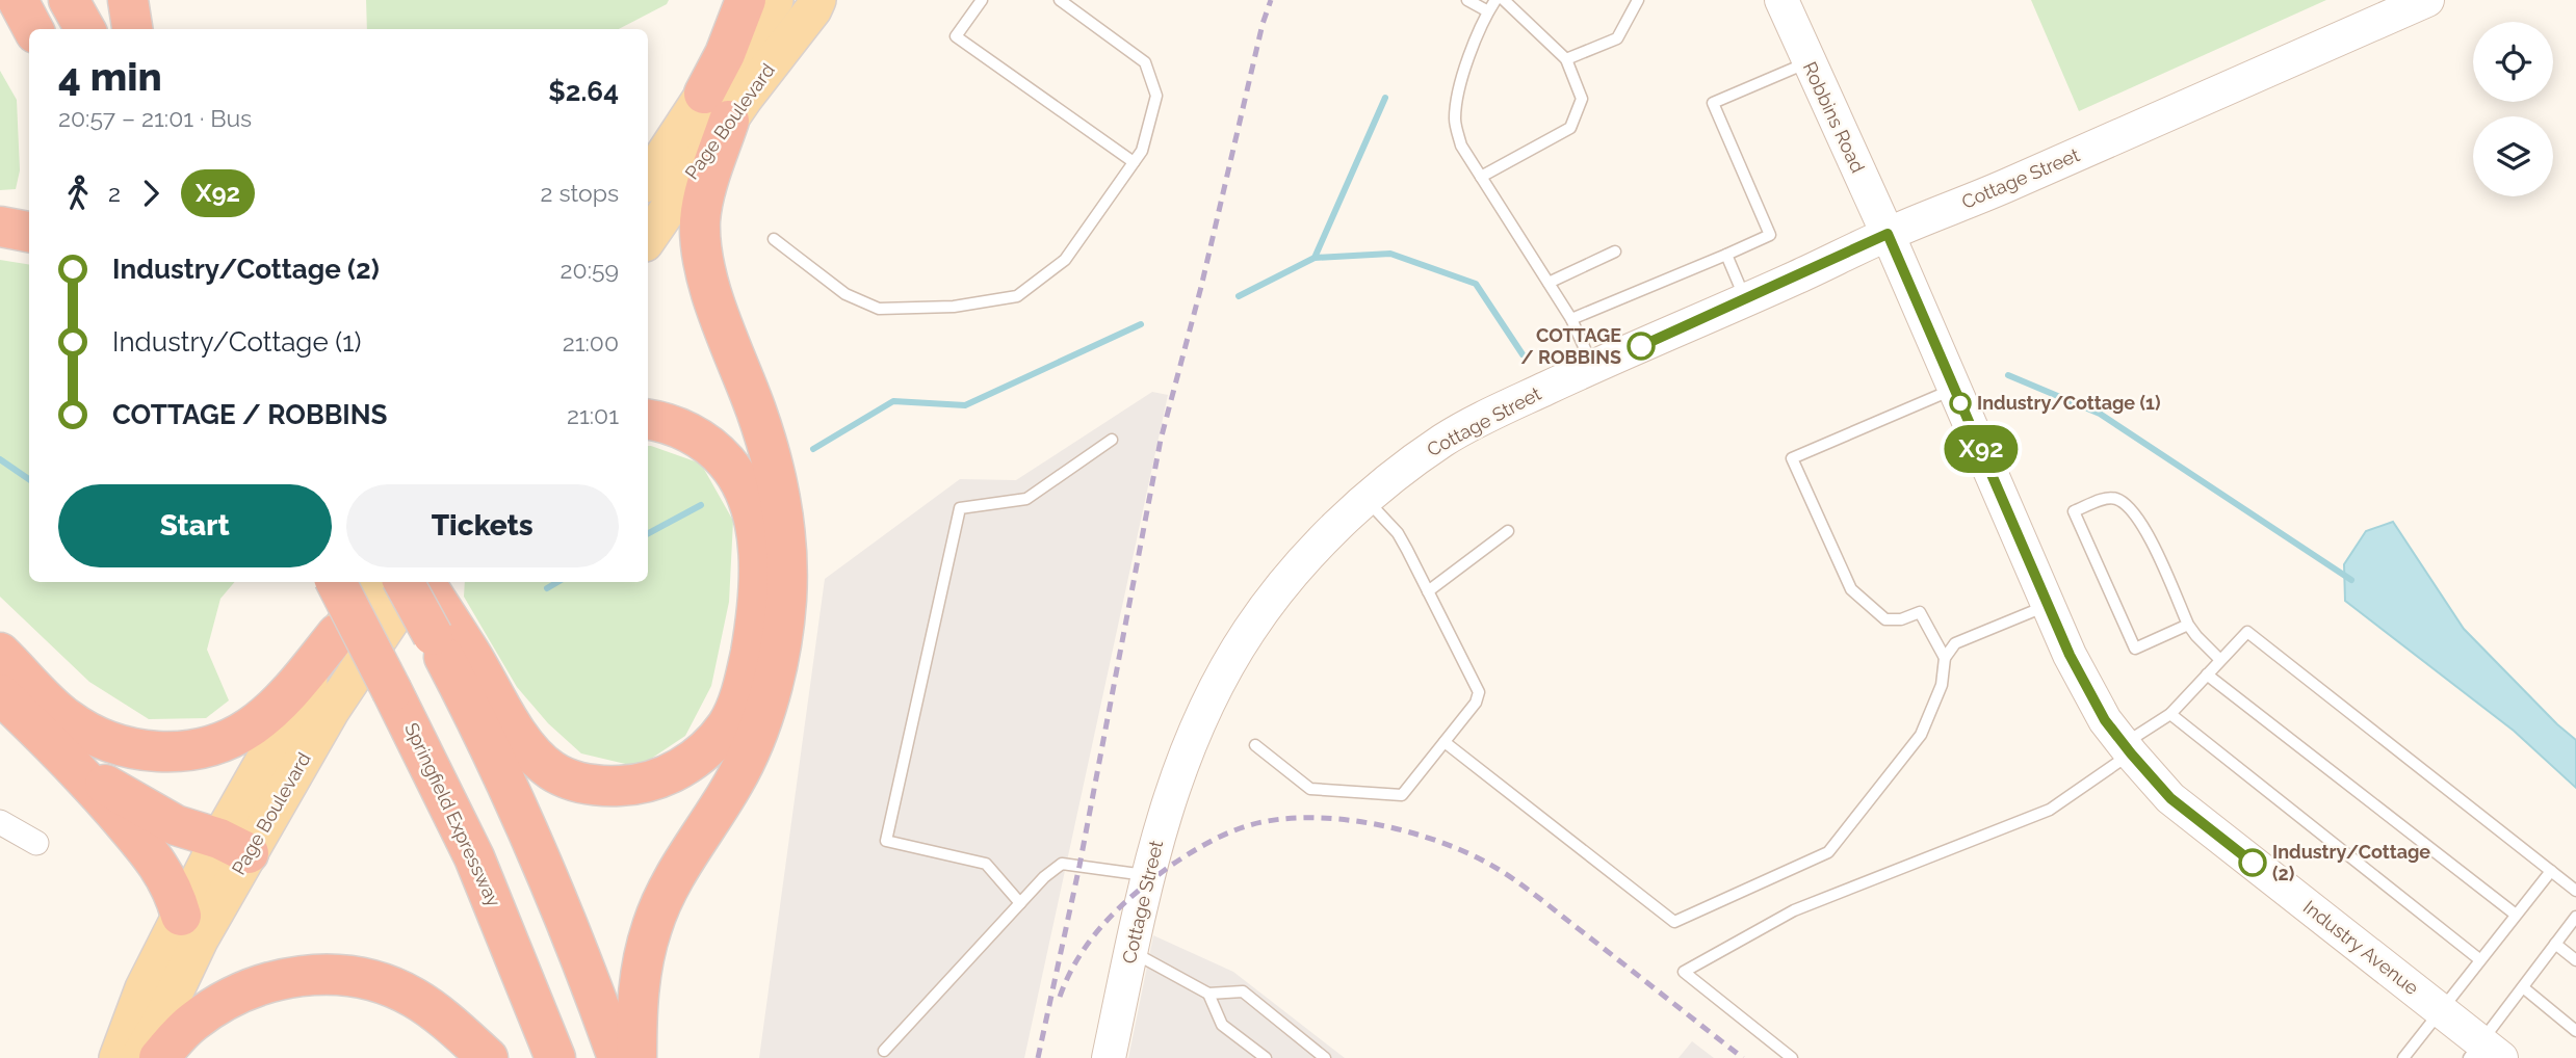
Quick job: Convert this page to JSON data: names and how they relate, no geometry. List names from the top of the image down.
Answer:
{
  "streets": {
    "highway": ["Springfield Expressway"],
    "main road": [
      "Robbins Road",
      "Page Boulevard",
      "Cottage Street",
      "Industry Avenue"
    ]
  },
  "crossings": [
    ["Robbins Road", "Cottage Street"],
    ["Robbins Road", "Industry Avenue"],
    ["Cottage Street", "Industry Avenue"]
  ],
  "places": ["COTTAGE / ROBBINS", "Industry/Cottage (1)", "Industry/Cottage (2)"],
  "lines": ["bus line X92"],
  "page": {
    "on_map": "X92",
    "heading": ["4 min", "20:57 – 21:01 · Bus", "$2.64"],
    "legs": ["2", "X92", "2 stops"],
    "list": [
      {
        "name": "Industry/Cottage (2)",
        "value": "20:59"
      },
      {
        "name": "Industry/Cottage (1)",
        "value": "21:00"
      },
      {
        "name": "COTTAGE / ROBBINS",
        "value": "21:01"
      }
    ],
    "buttons": ["Start", "Tickets"]
  }
}
